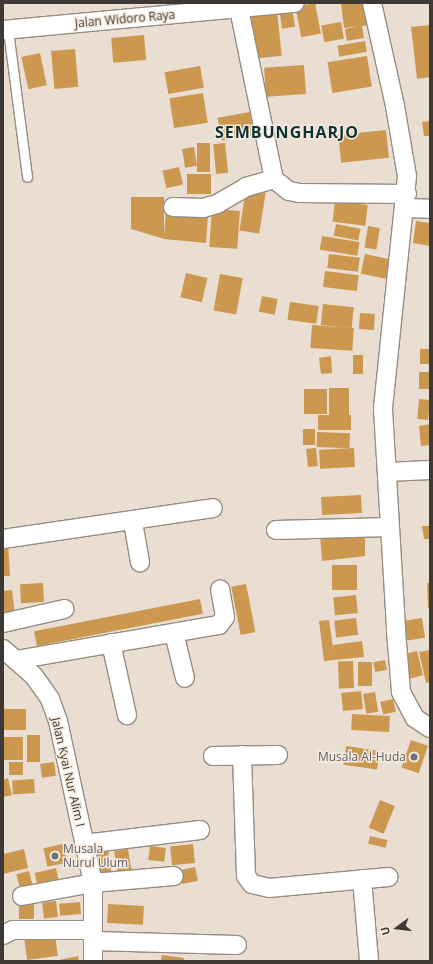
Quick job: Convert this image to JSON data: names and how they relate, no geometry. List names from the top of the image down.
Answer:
{
  "streets": {
    "street": ["Jalan Widoro Raya", "Jalan Kyai Nur Alim I"]
  },
  "districts": ["SEMBUNGHARJO"],
  "places": ["Musala Al-Huda", "Musala Nurul Ulum"],
  "north": "left"
}
